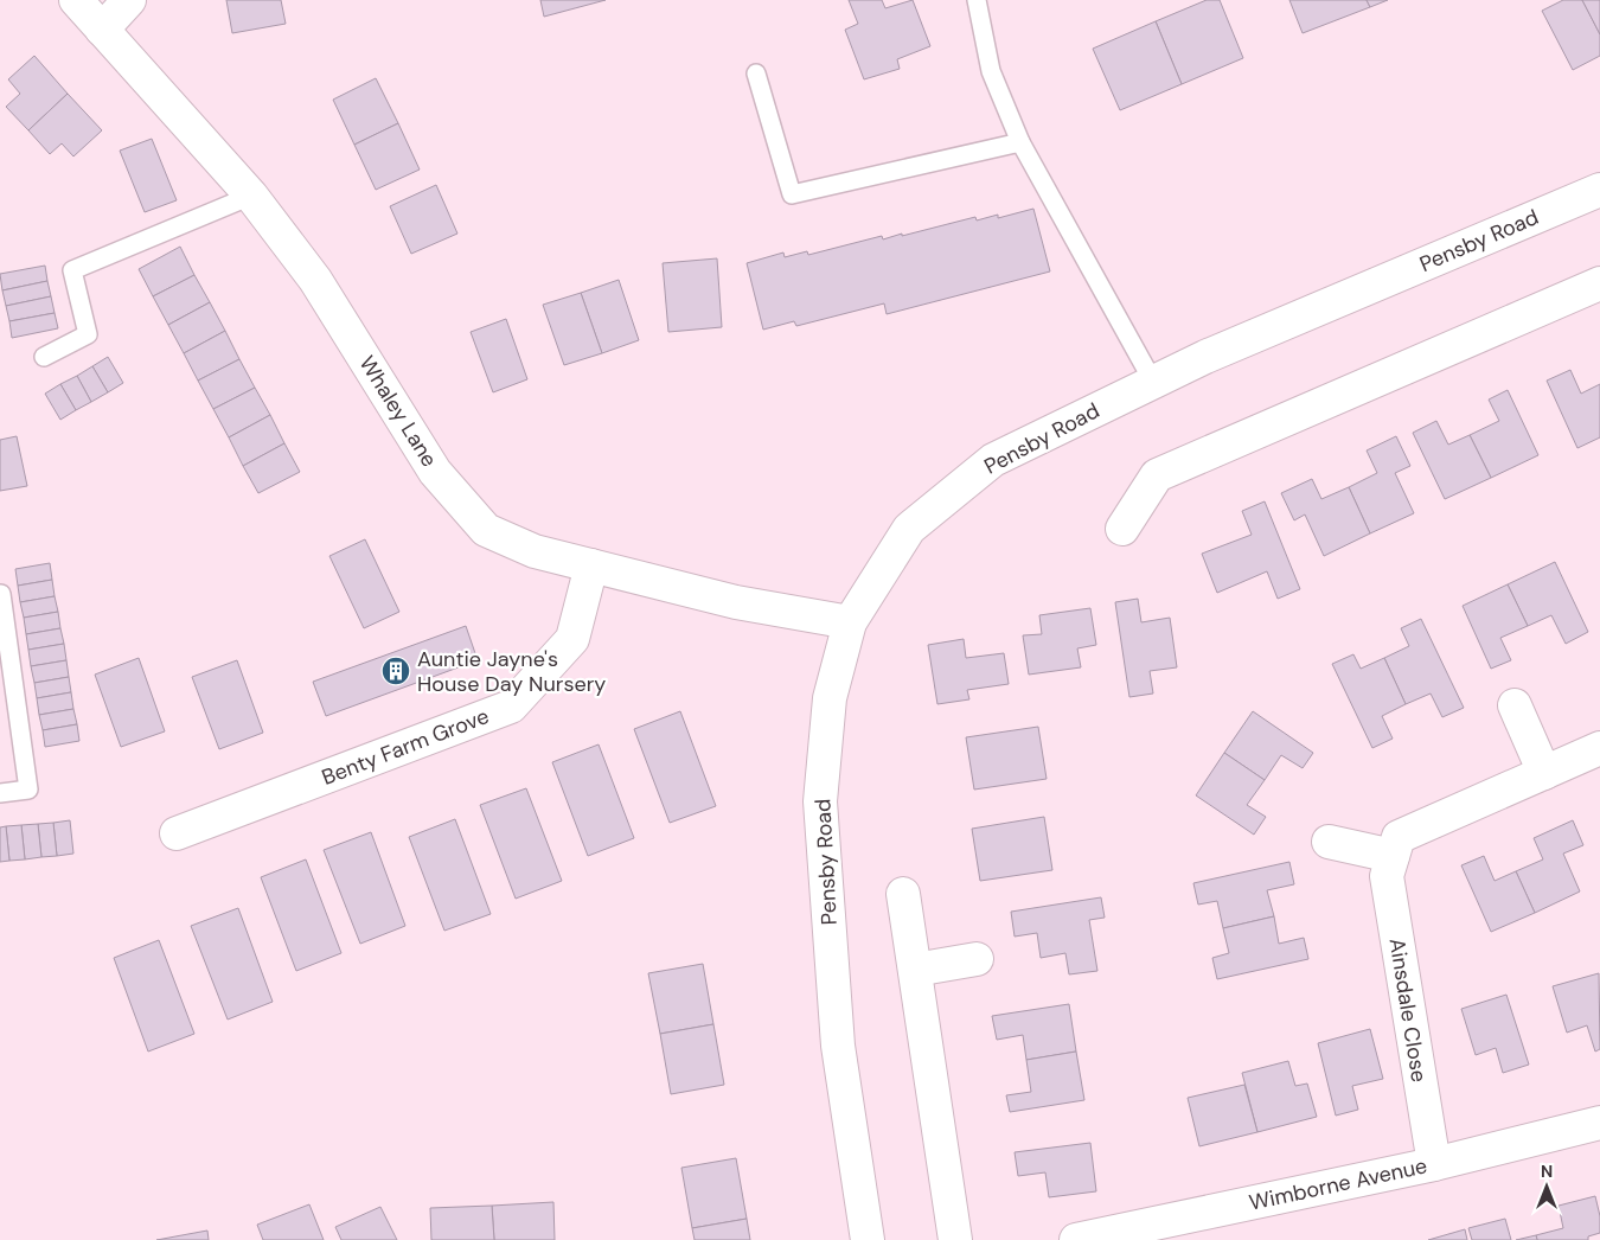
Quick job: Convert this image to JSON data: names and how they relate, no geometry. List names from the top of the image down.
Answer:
{
  "streets": {
    "street": [
      "Pensby Road",
      "Whaley Lane",
      "Benty Farm Grove",
      "Ainsdale Close",
      "Wimborne Avenue"
    ]
  },
  "crossings": [
    ["Pensby Road", "Whaley Lane"],
    ["Whaley Lane", "Benty Farm Grove"],
    ["Ainsdale Close", "Wimborne Avenue"]
  ],
  "places": {
    "building": ["Auntie Jayne's House Day Nursery"]
  },
  "north": "top"
}
